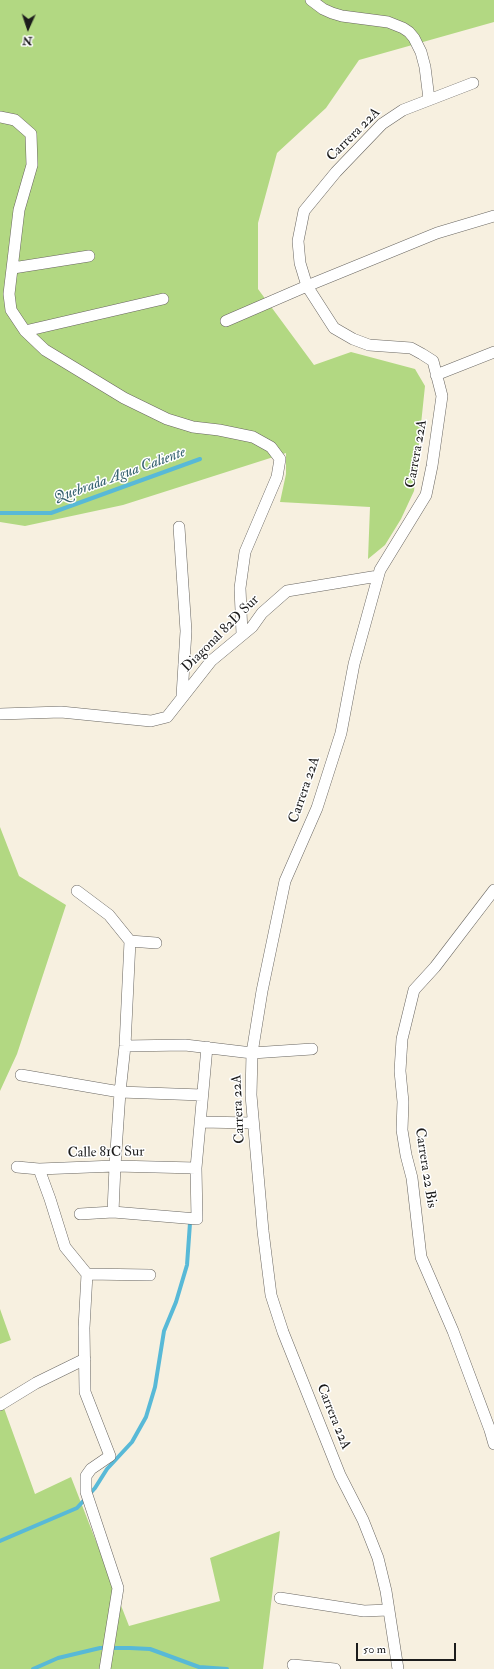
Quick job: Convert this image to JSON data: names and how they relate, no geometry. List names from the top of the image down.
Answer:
{
  "streets": {
    "street": [
      "Carrera 22A",
      "Diagonal 82D Sur",
      "Calle 81C Sur",
      "Carrera 22 Bis"
    ]
  },
  "crossings": [
    ["Carrera 22A", "Diagonal 82D Sur"]
  ],
  "water": ["Quebrada Agua Caliente"],
  "scale_bar": "50 m",
  "north": "bottom"
}
